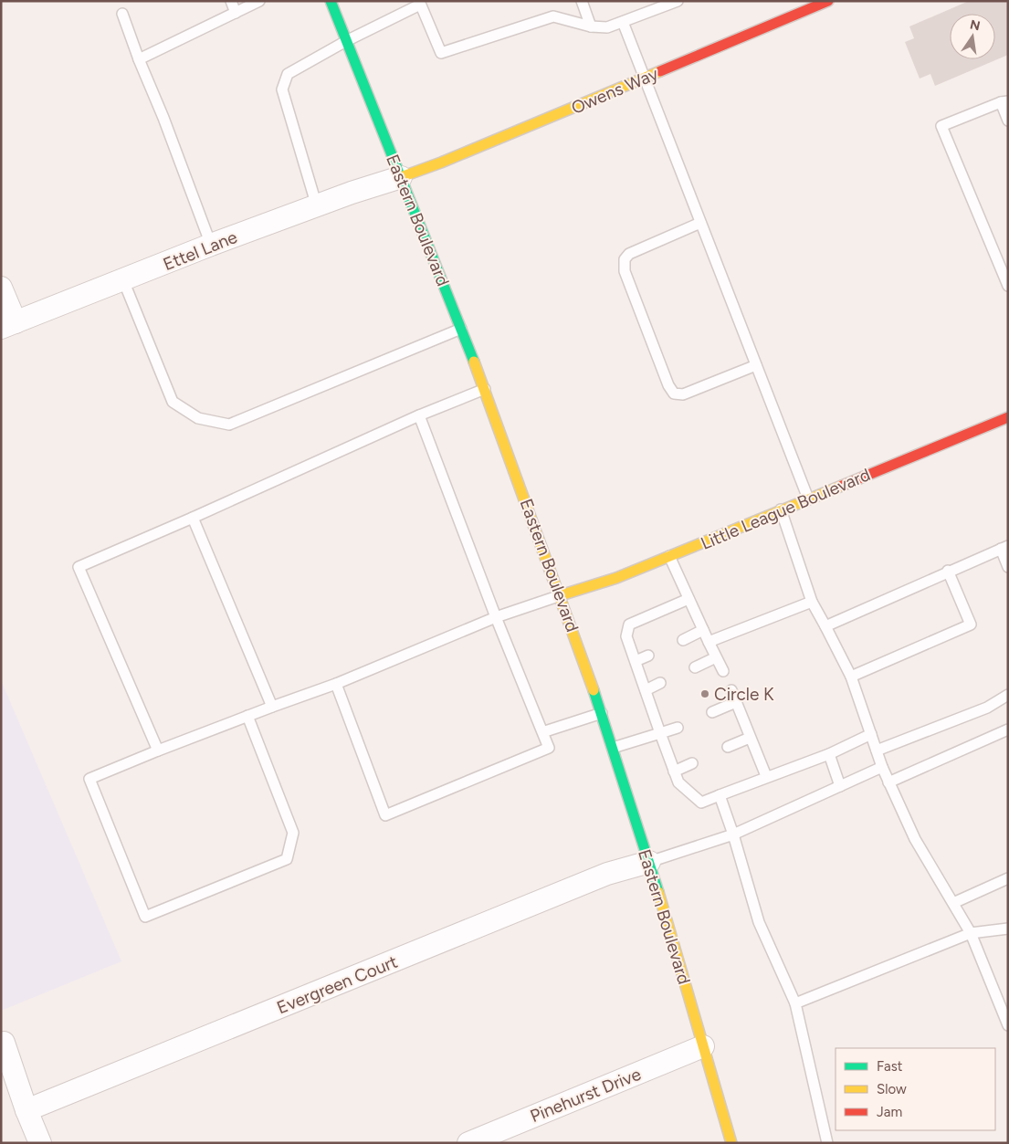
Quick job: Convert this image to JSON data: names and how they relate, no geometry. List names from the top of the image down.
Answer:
{
  "streets": {
    "main road": ["Owens Way", "Eastern Boulevard", "Little League Boulevard"],
    "street": ["Ettel Lane", "Evergreen Court", "Pinehurst Drive"]
  },
  "crossings": [
    ["Owens Way", "Eastern Boulevard"],
    ["Owens Way", "Ettel Lane"],
    ["Eastern Boulevard", "Ettel Lane"],
    ["Eastern Boulevard", "Little League Boulevard"],
    ["Eastern Boulevard", "Evergreen Court"],
    ["Eastern Boulevard", "Pinehurst Drive"]
  ],
  "places": ["Circle K"],
  "legend": ["Fast", "Slow", "Jam"],
  "north": "top"
}
